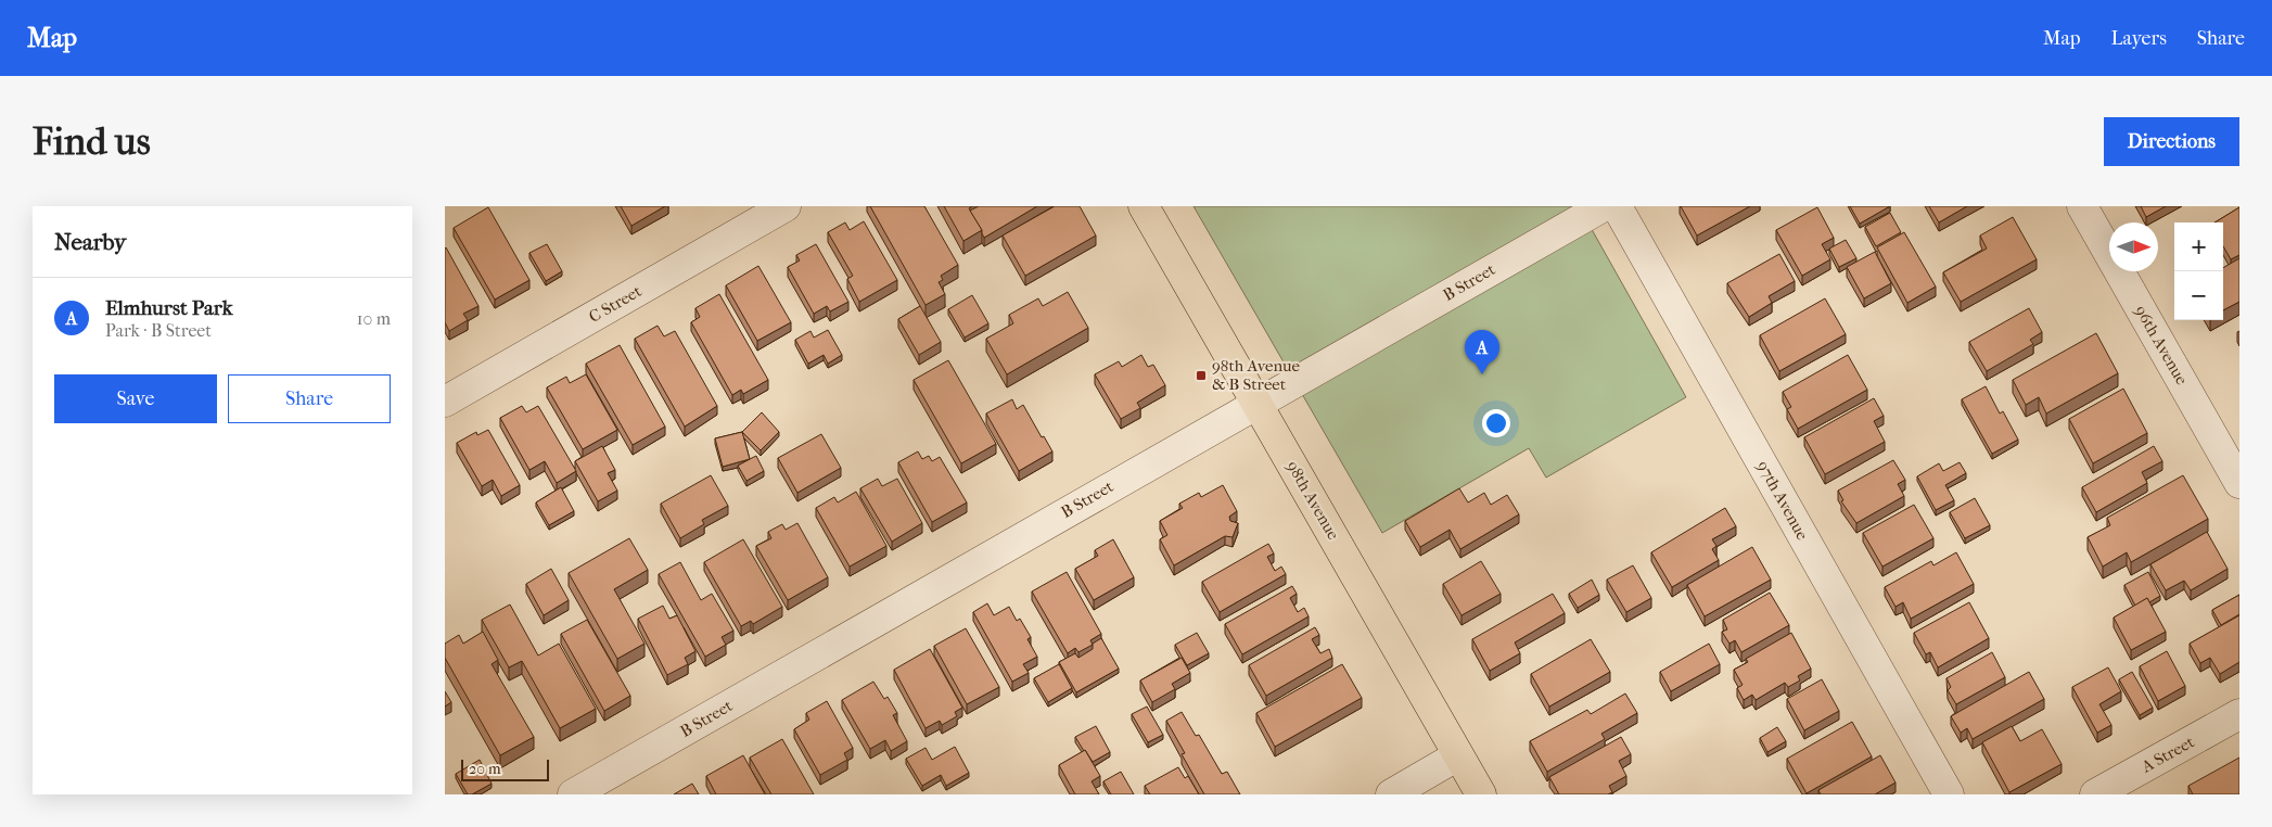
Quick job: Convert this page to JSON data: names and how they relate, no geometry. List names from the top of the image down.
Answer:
{
  "streets": {
    "main road": ["98th Avenue"],
    "street": [
      "B Street",
      "C Street",
      "96th Avenue",
      "97th Avenue",
      "A Street"
    ]
  },
  "crossings": [
    ["B Street", "98th Avenue"]
  ],
  "places": {
    "transit": ["98th Avenue & B Street"]
  },
  "scale_bar": "20 m",
  "north": "right",
  "page": {
    "header": "Map",
    "nav": ["Map", "Layers", "Share"],
    "buttons": [
      "Directions",
      ["Save", "Share"]
    ],
    "title": "Find us",
    "heading": "Nearby",
    "map_buttons": ["+", "−"],
    "list": [
      {
        "mark": "A",
        "name": "Elmhurst Park",
        "note": "Park · B Street",
        "value": "10 m"
      }
    ],
    "pins": "A",
    "scale": "20 m"
  }
}
